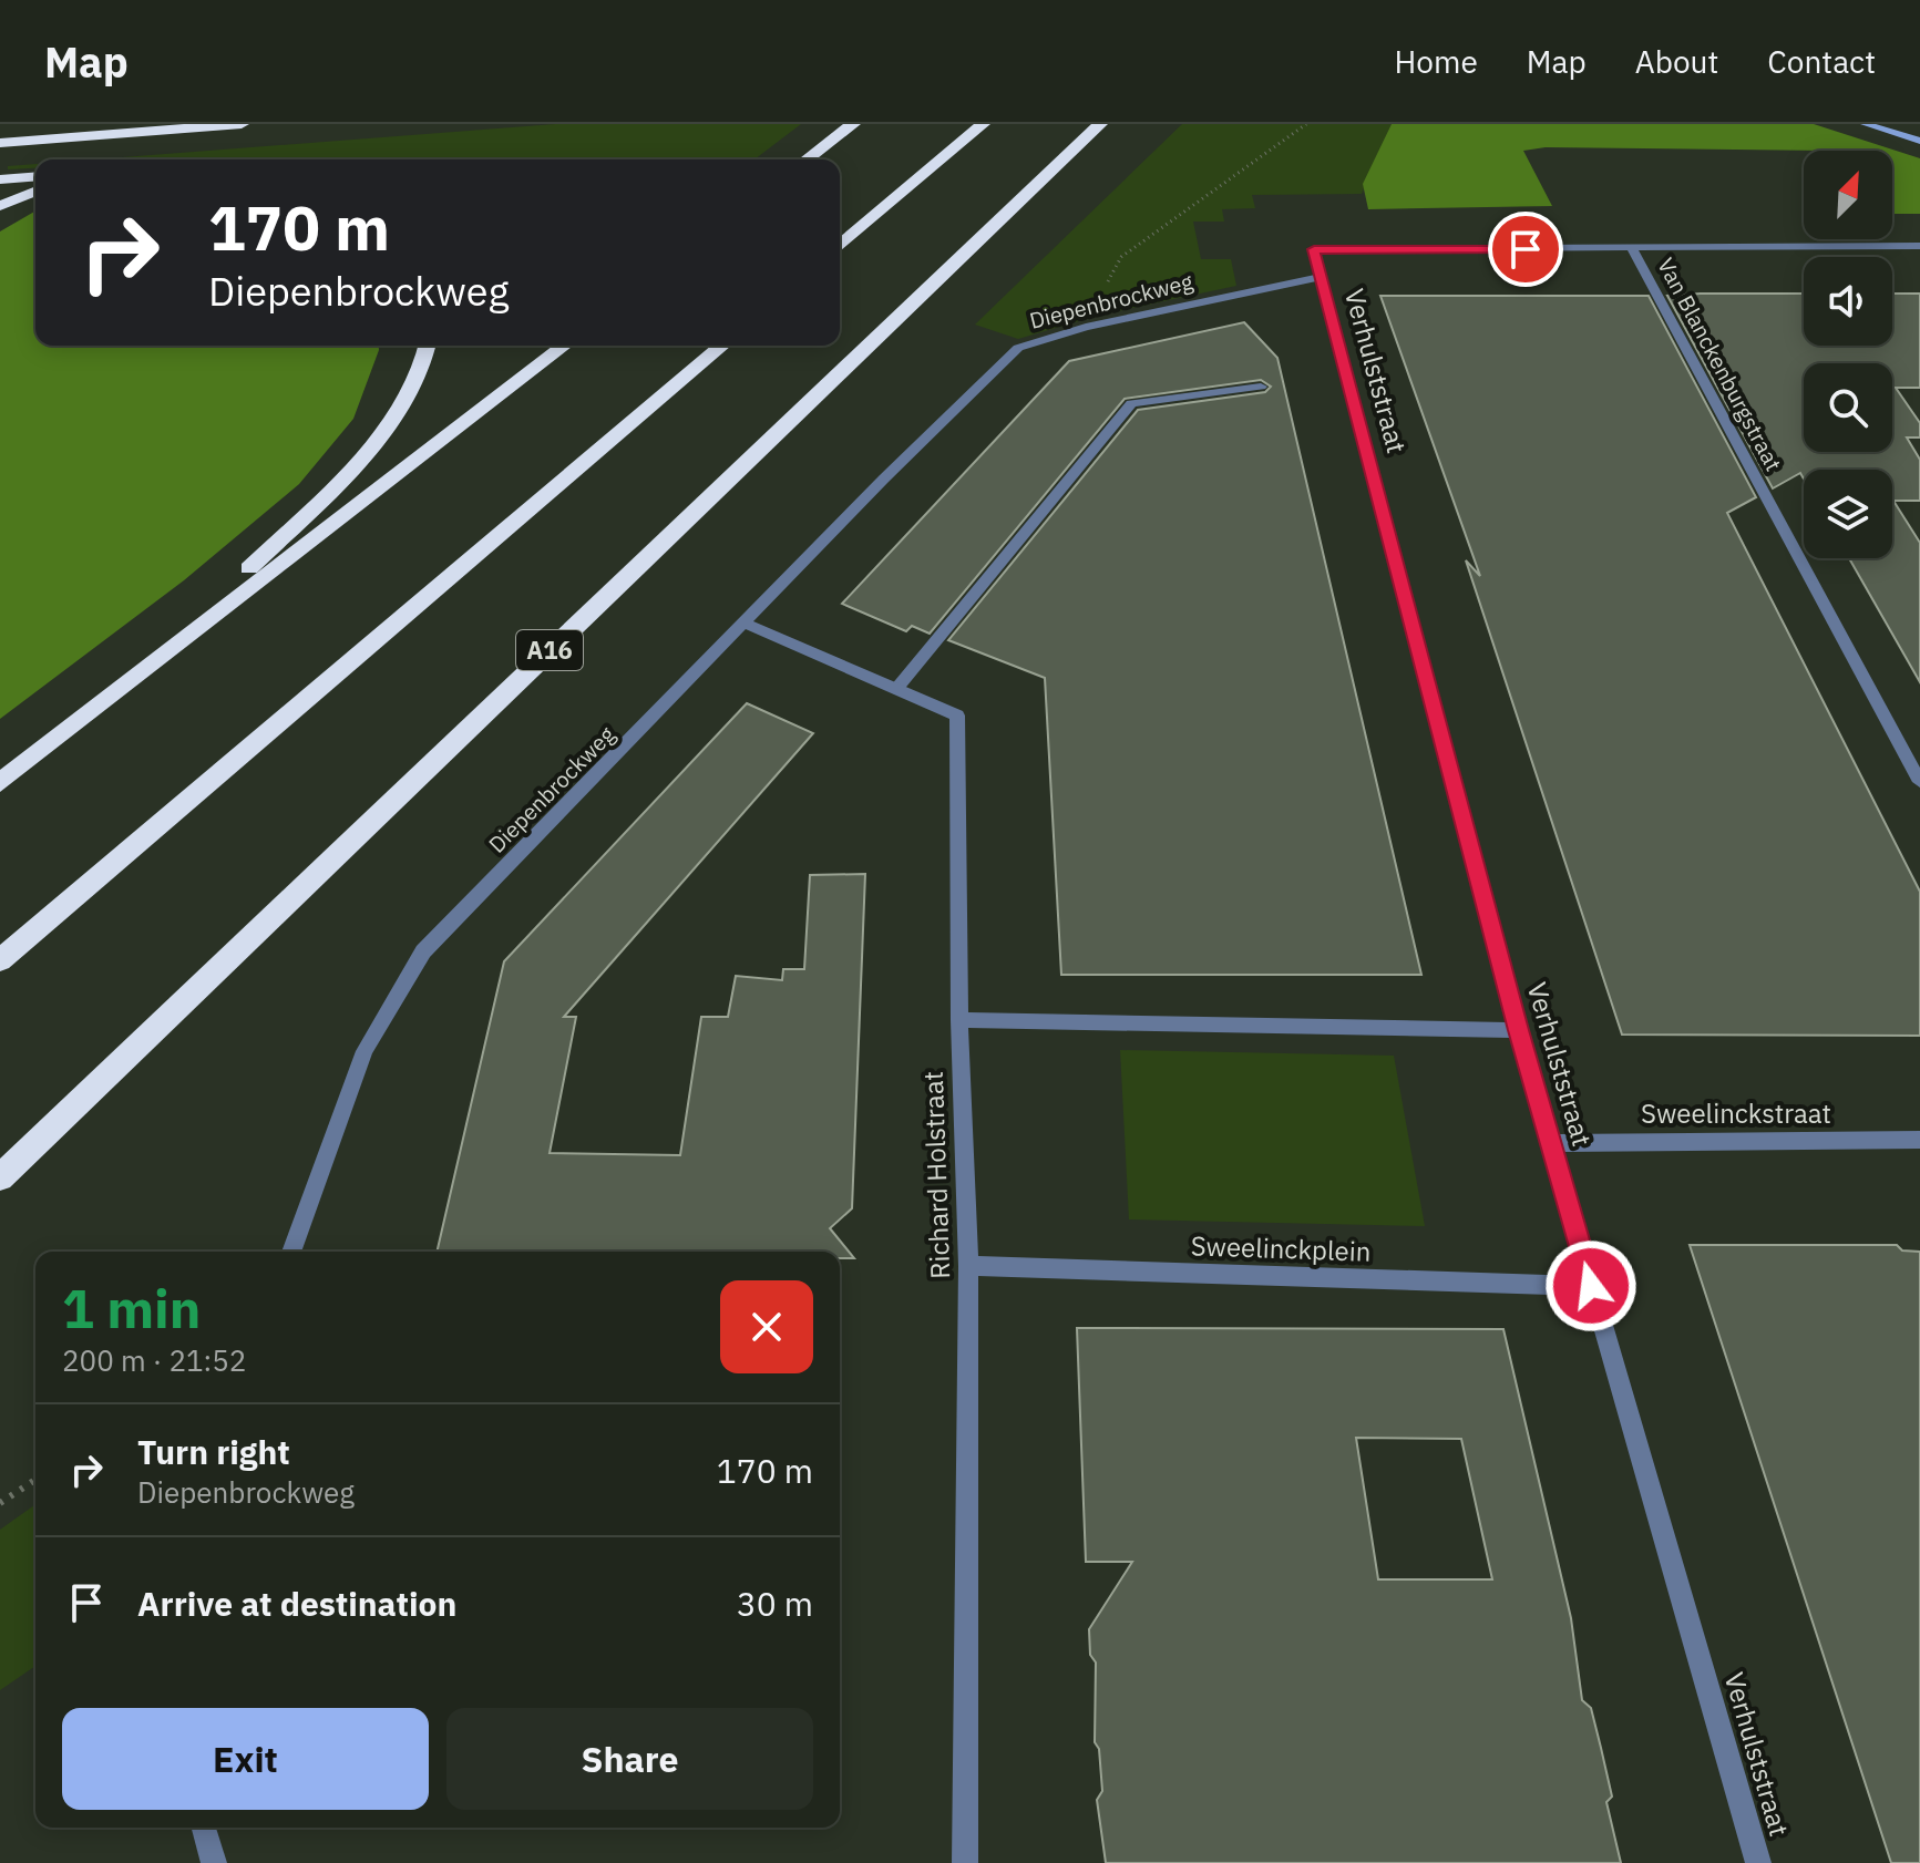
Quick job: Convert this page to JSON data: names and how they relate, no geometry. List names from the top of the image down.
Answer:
{
  "streets": {
    "highway": ["A16"],
    "street": [
      "Diepenbrockweg",
      "Van Blanckenburgstraat",
      "Verhulststraat",
      "Sweelinckstraat",
      "Richard Holstraat",
      "Sweelinckplein"
    ]
  },
  "crossings": [
    ["Diepenbrockweg", "Verhulststraat"],
    ["Diepenbrockweg", "Richard Holstraat"],
    ["Verhulststraat", "Sweelinckstraat"],
    ["Verhulststraat", "Sweelinckplein"],
    ["Richard Holstraat", "Sweelinckplein"]
  ],
  "north": "top right",
  "page": {
    "header": "Map",
    "nav": [
      "Home",
      "Map",
      "About",
      "Contact"
    ],
    "turn": ["170 m", "Diepenbrockweg"],
    "heading": ["1 min", "200 m · 21:52"],
    "list": [
      {
        "name": "Turn right",
        "note": "Diepenbrockweg",
        "value": "170 m"
      },
      {
        "name": "Arrive at destination",
        "value": "30 m"
      }
    ],
    "buttons": ["Exit", "Share"]
  }
}
